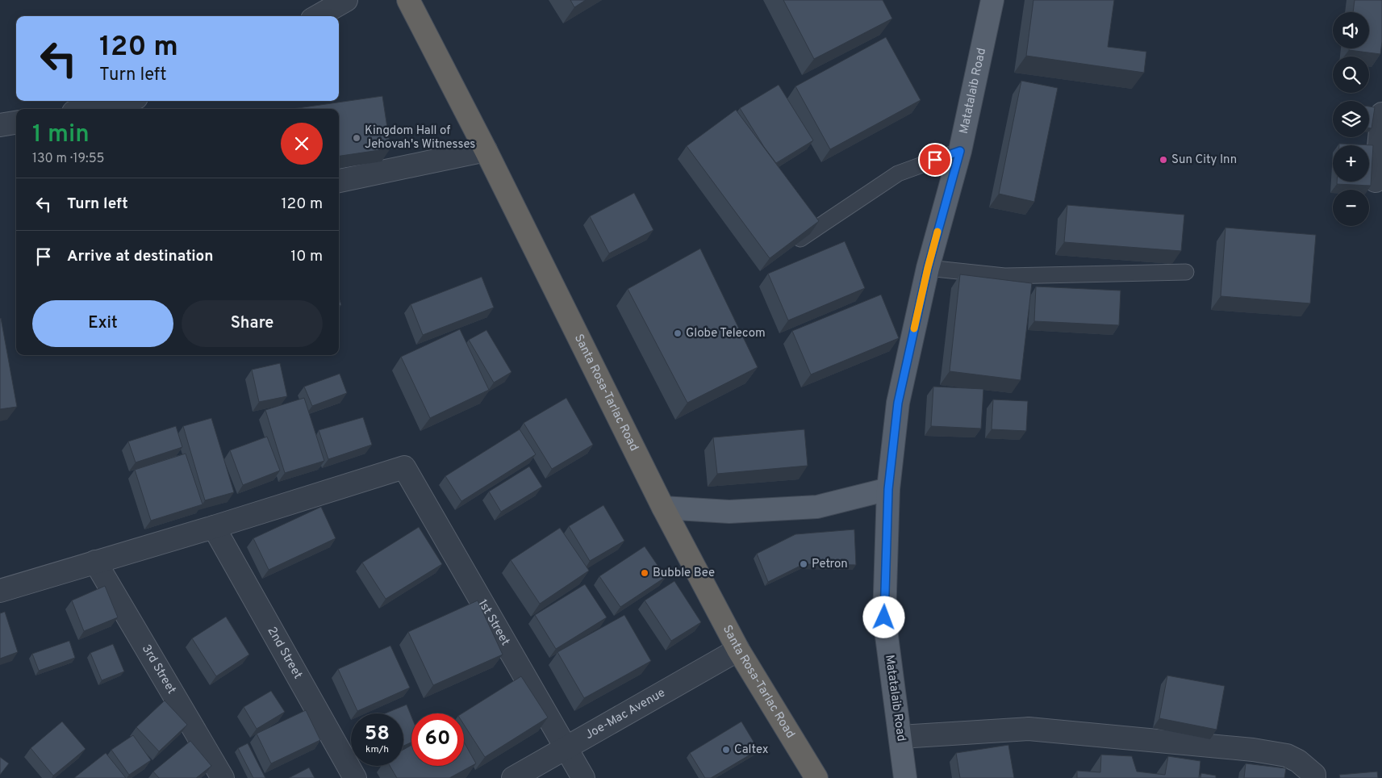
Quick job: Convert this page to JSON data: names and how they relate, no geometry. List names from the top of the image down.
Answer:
{
  "streets": {
    "highway": ["Santa Rosa-Tarlac Road"],
    "main road": ["Matatalaib Road"],
    "street": [
      "1st Street",
      "2nd Street",
      "3rd Street",
      "Joe-Mac Avenue"
    ]
  },
  "crossings": [
    ["Santa Rosa-Tarlac Road", "Joe-Mac Avenue"],
    ["1st Street", "2nd Street"],
    ["1st Street", "Joe-Mac Avenue"]
  ],
  "places": [
    "Kingdom Hall of Jehovah's Witnesses",
    "Sun City Inn",
    "Globe Telecom",
    "Petron",
    "Bubble Bee",
    "Caltex"
  ],
  "page": {
    "map_buttons": ["+", "−"],
    "turn": ["120 m", "Turn left"],
    "heading": ["1 min", "130 m · 19:55"],
    "list": [
      {
        "name": "Turn left",
        "value": "120 m"
      },
      {
        "name": "Arrive at destination",
        "value": "10 m"
      }
    ],
    "buttons": ["Exit", "Share"],
    "speed": "58 km/h",
    "limit": "60"
  }
}
